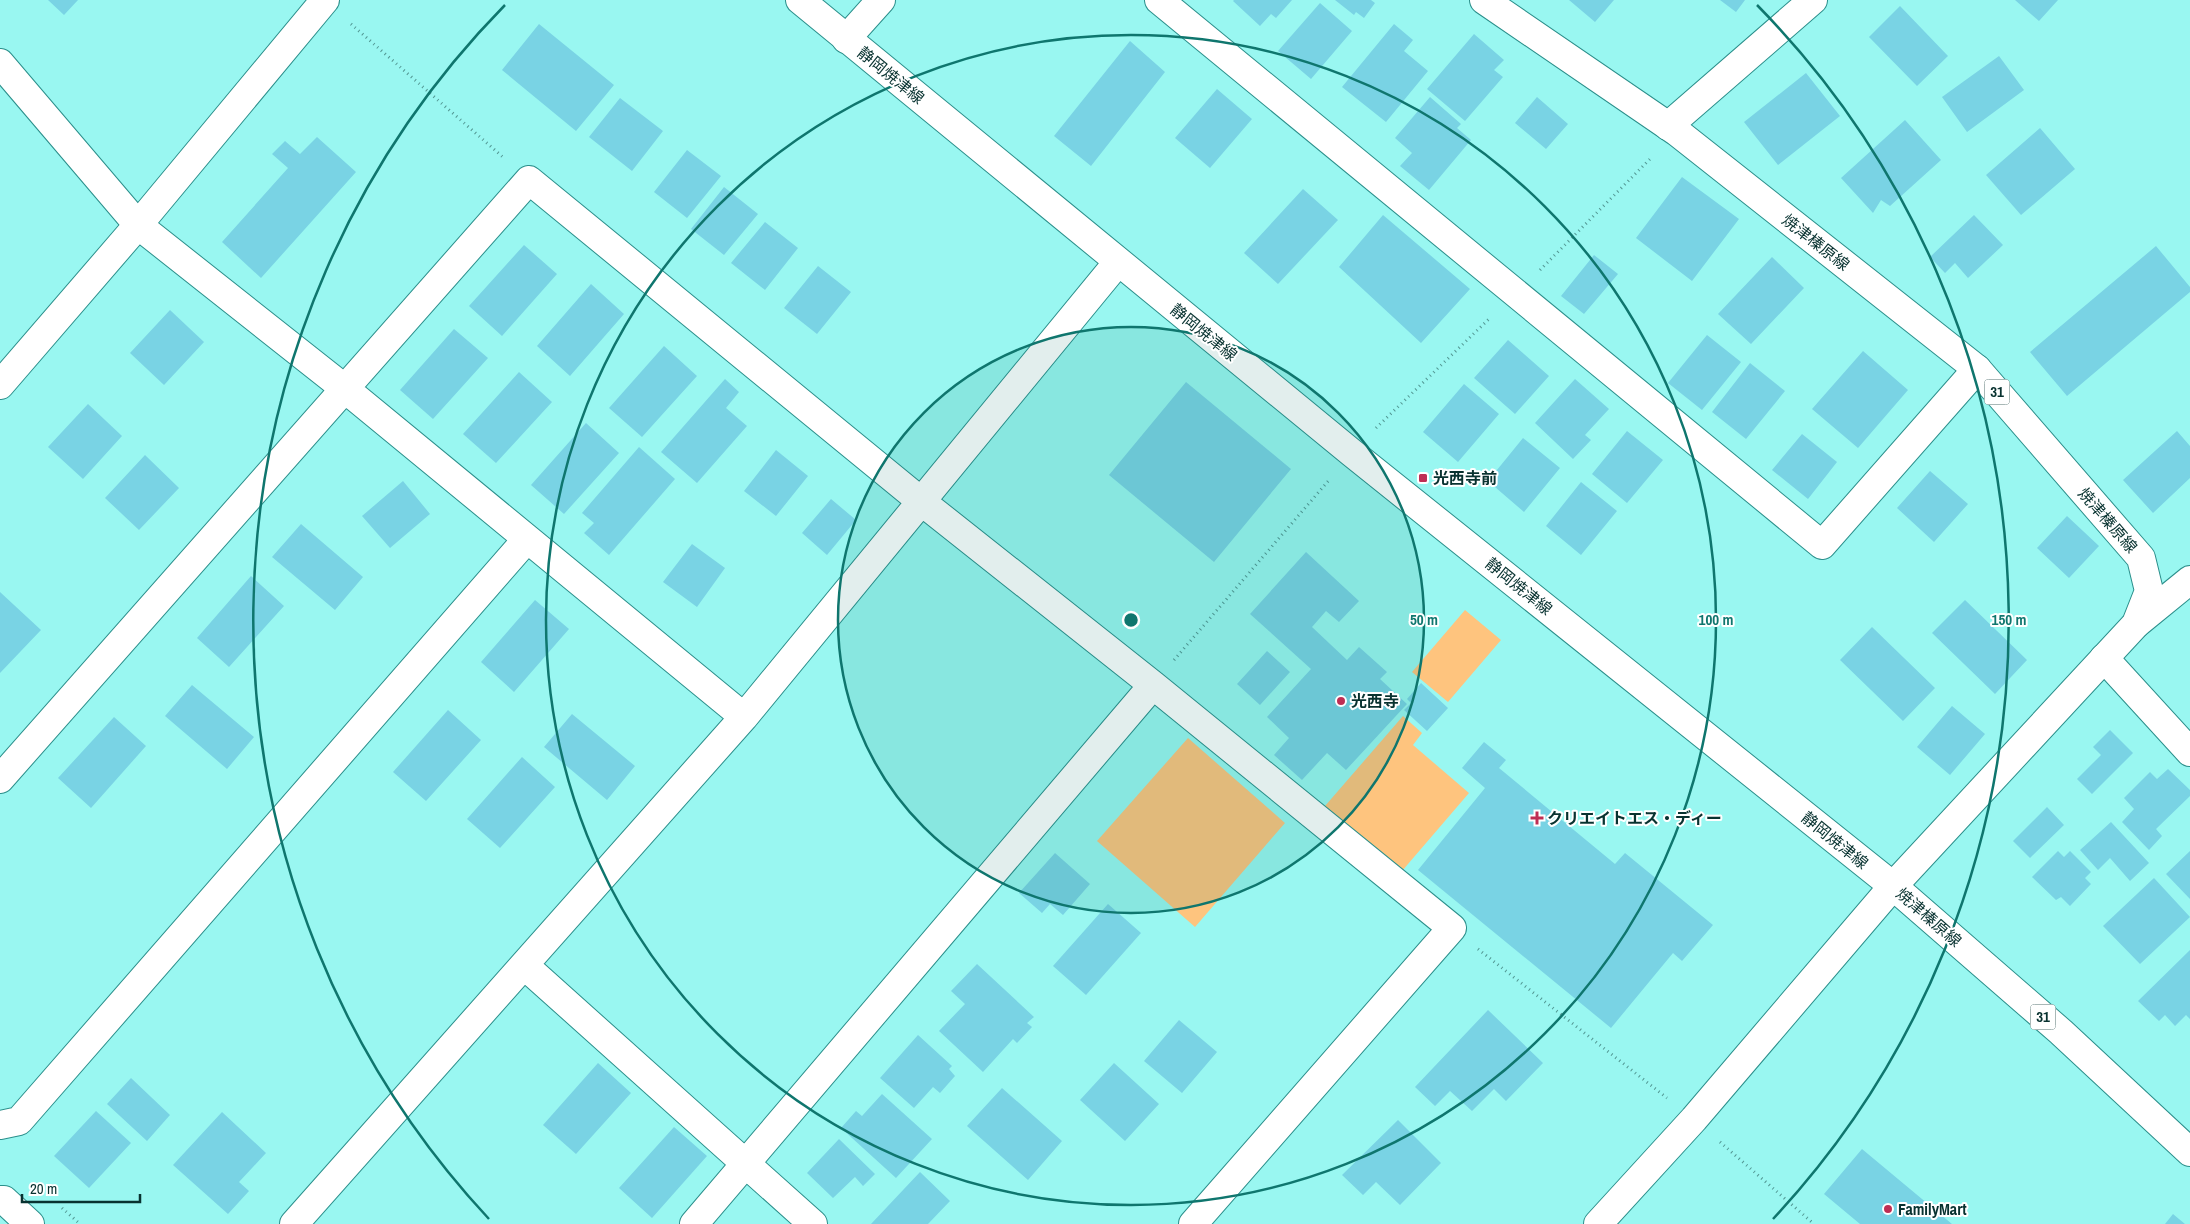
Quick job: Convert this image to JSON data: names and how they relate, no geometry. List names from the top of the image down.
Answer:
{
  "streets": {
    "street": ["静岡焼津線", "焼津榛原線", "31"]
  },
  "crossings": [
    ["静岡焼津線", "焼津榛原線"]
  ],
  "places": {
    "transit": ["光西寺前"],
    "other": ["光西寺", "FamilyMart"],
    "health": ["クリエイトエス・ディー"]
  },
  "scale_bar": "20 m",
  "rings": ["50 m", "100 m", "150 m"]
}
